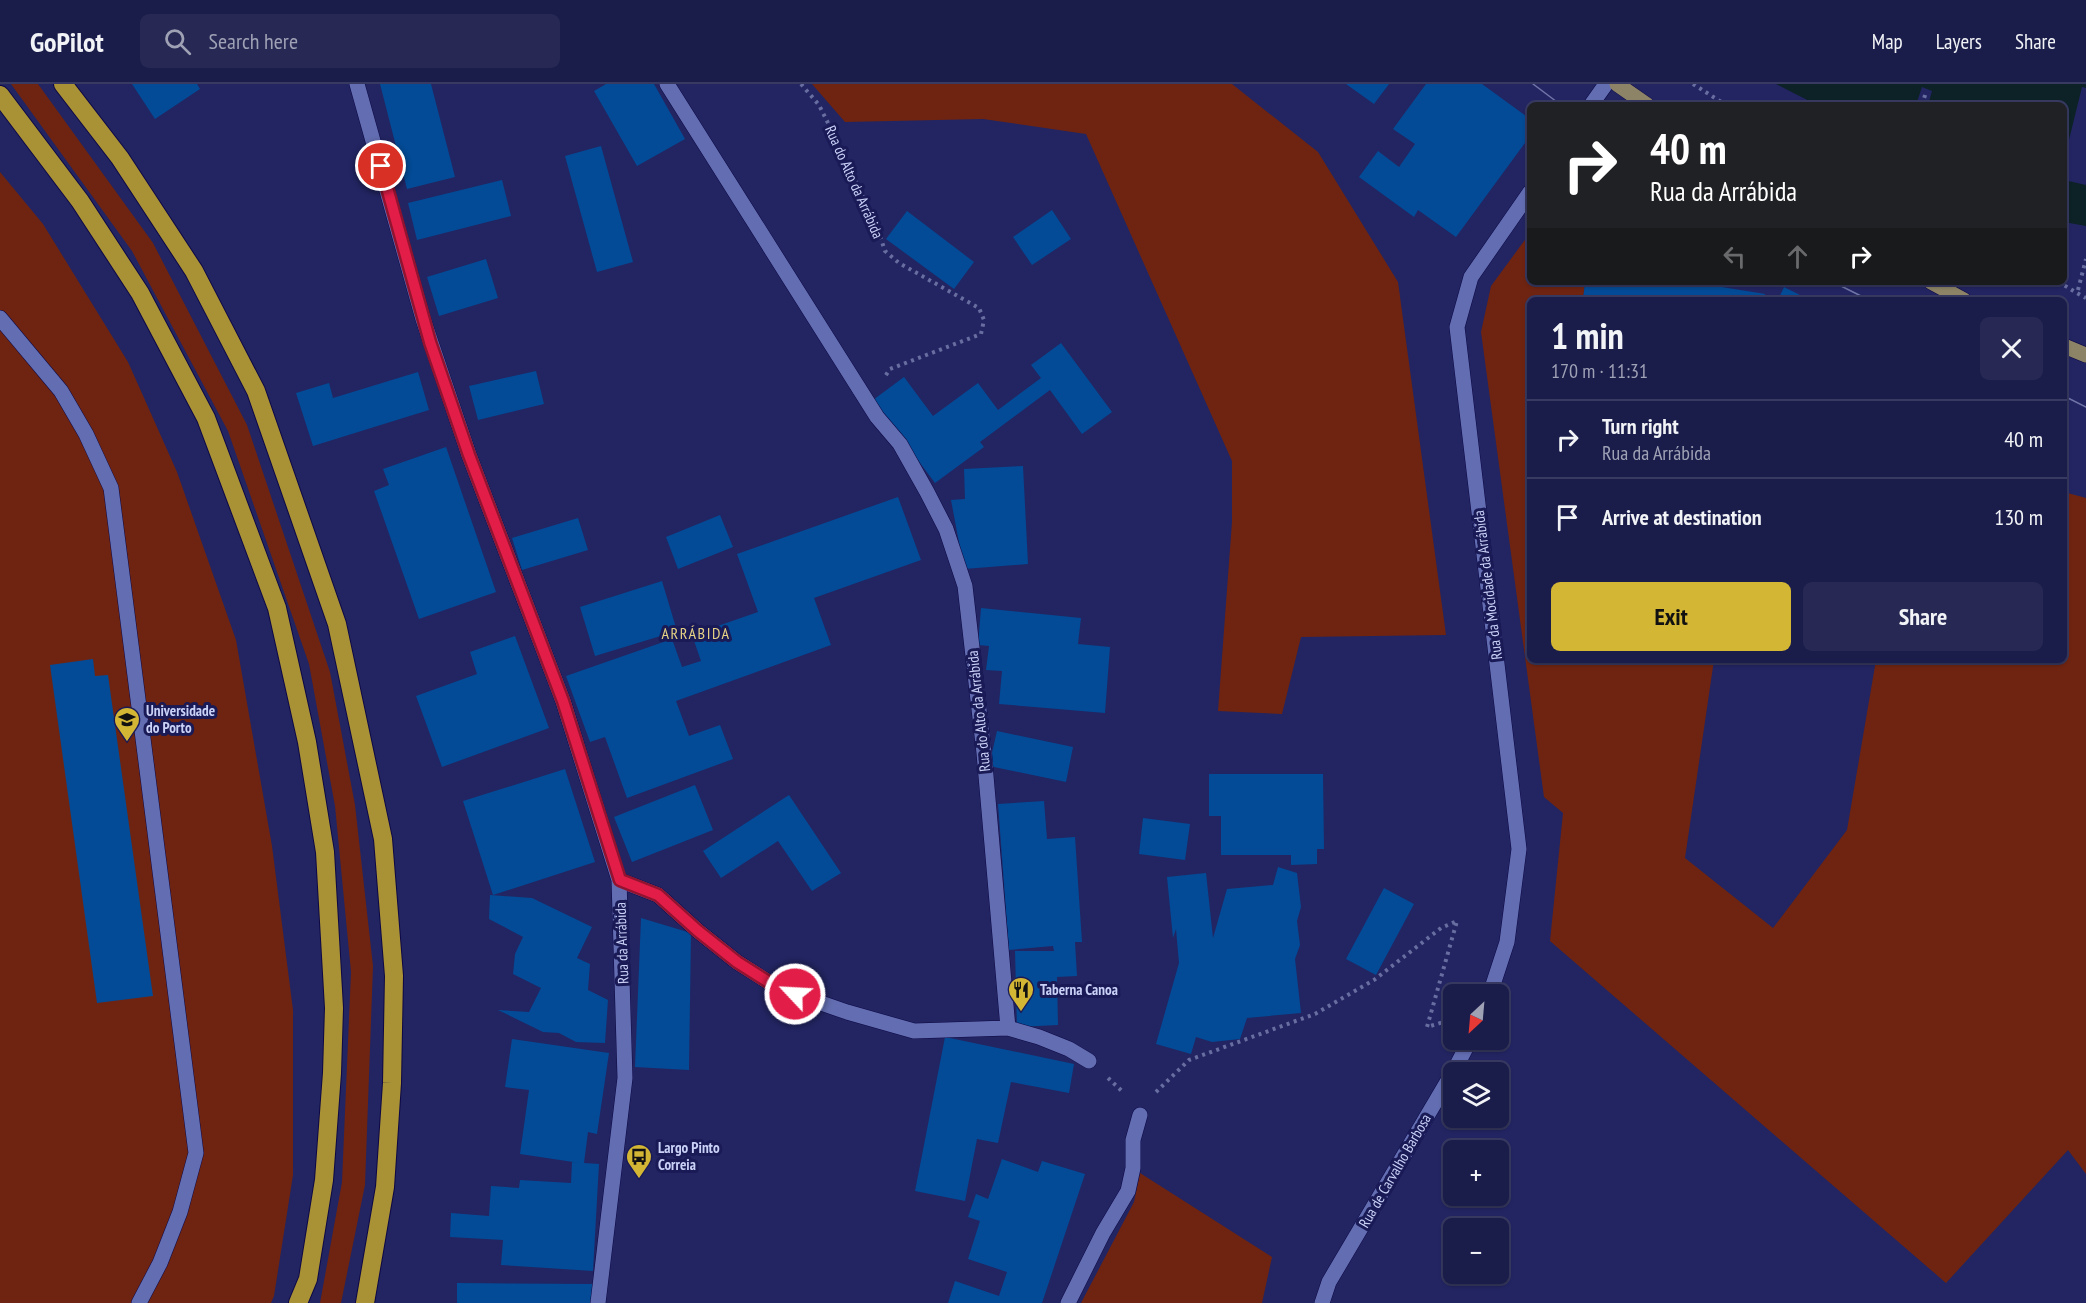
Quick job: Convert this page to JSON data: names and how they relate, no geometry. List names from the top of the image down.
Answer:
{
  "streets": {
    "street": [
      "Rua do Alto da Arrábida",
      "Rua da Mocidade da Arrábida",
      "Rua da Arrábida",
      "Rua de Carvalho Barbosa"
    ]
  },
  "districts": ["ARRÁBIDA"],
  "places": {
    "school or university": ["Universidade do Porto"],
    "restaurant": ["Taberna Canoa"],
    "bus stop": ["Largo Pinto Correia"]
  },
  "north": "bottom left",
  "page": {
    "header": "GoPilot",
    "search": "Search here",
    "nav": ["Map", "Layers", "Share"],
    "turn": ["40 m", "Rua da Arrábida"],
    "heading": ["1 min", "170 m · 11:31"],
    "list": [
      {
        "name": "Turn right",
        "note": "Rua da Arrábida",
        "value": "40 m"
      },
      {
        "name": "Arrive at destination",
        "value": "130 m"
      }
    ],
    "buttons": ["Exit", "Share"],
    "map_buttons": ["+", "−"]
  }
}
